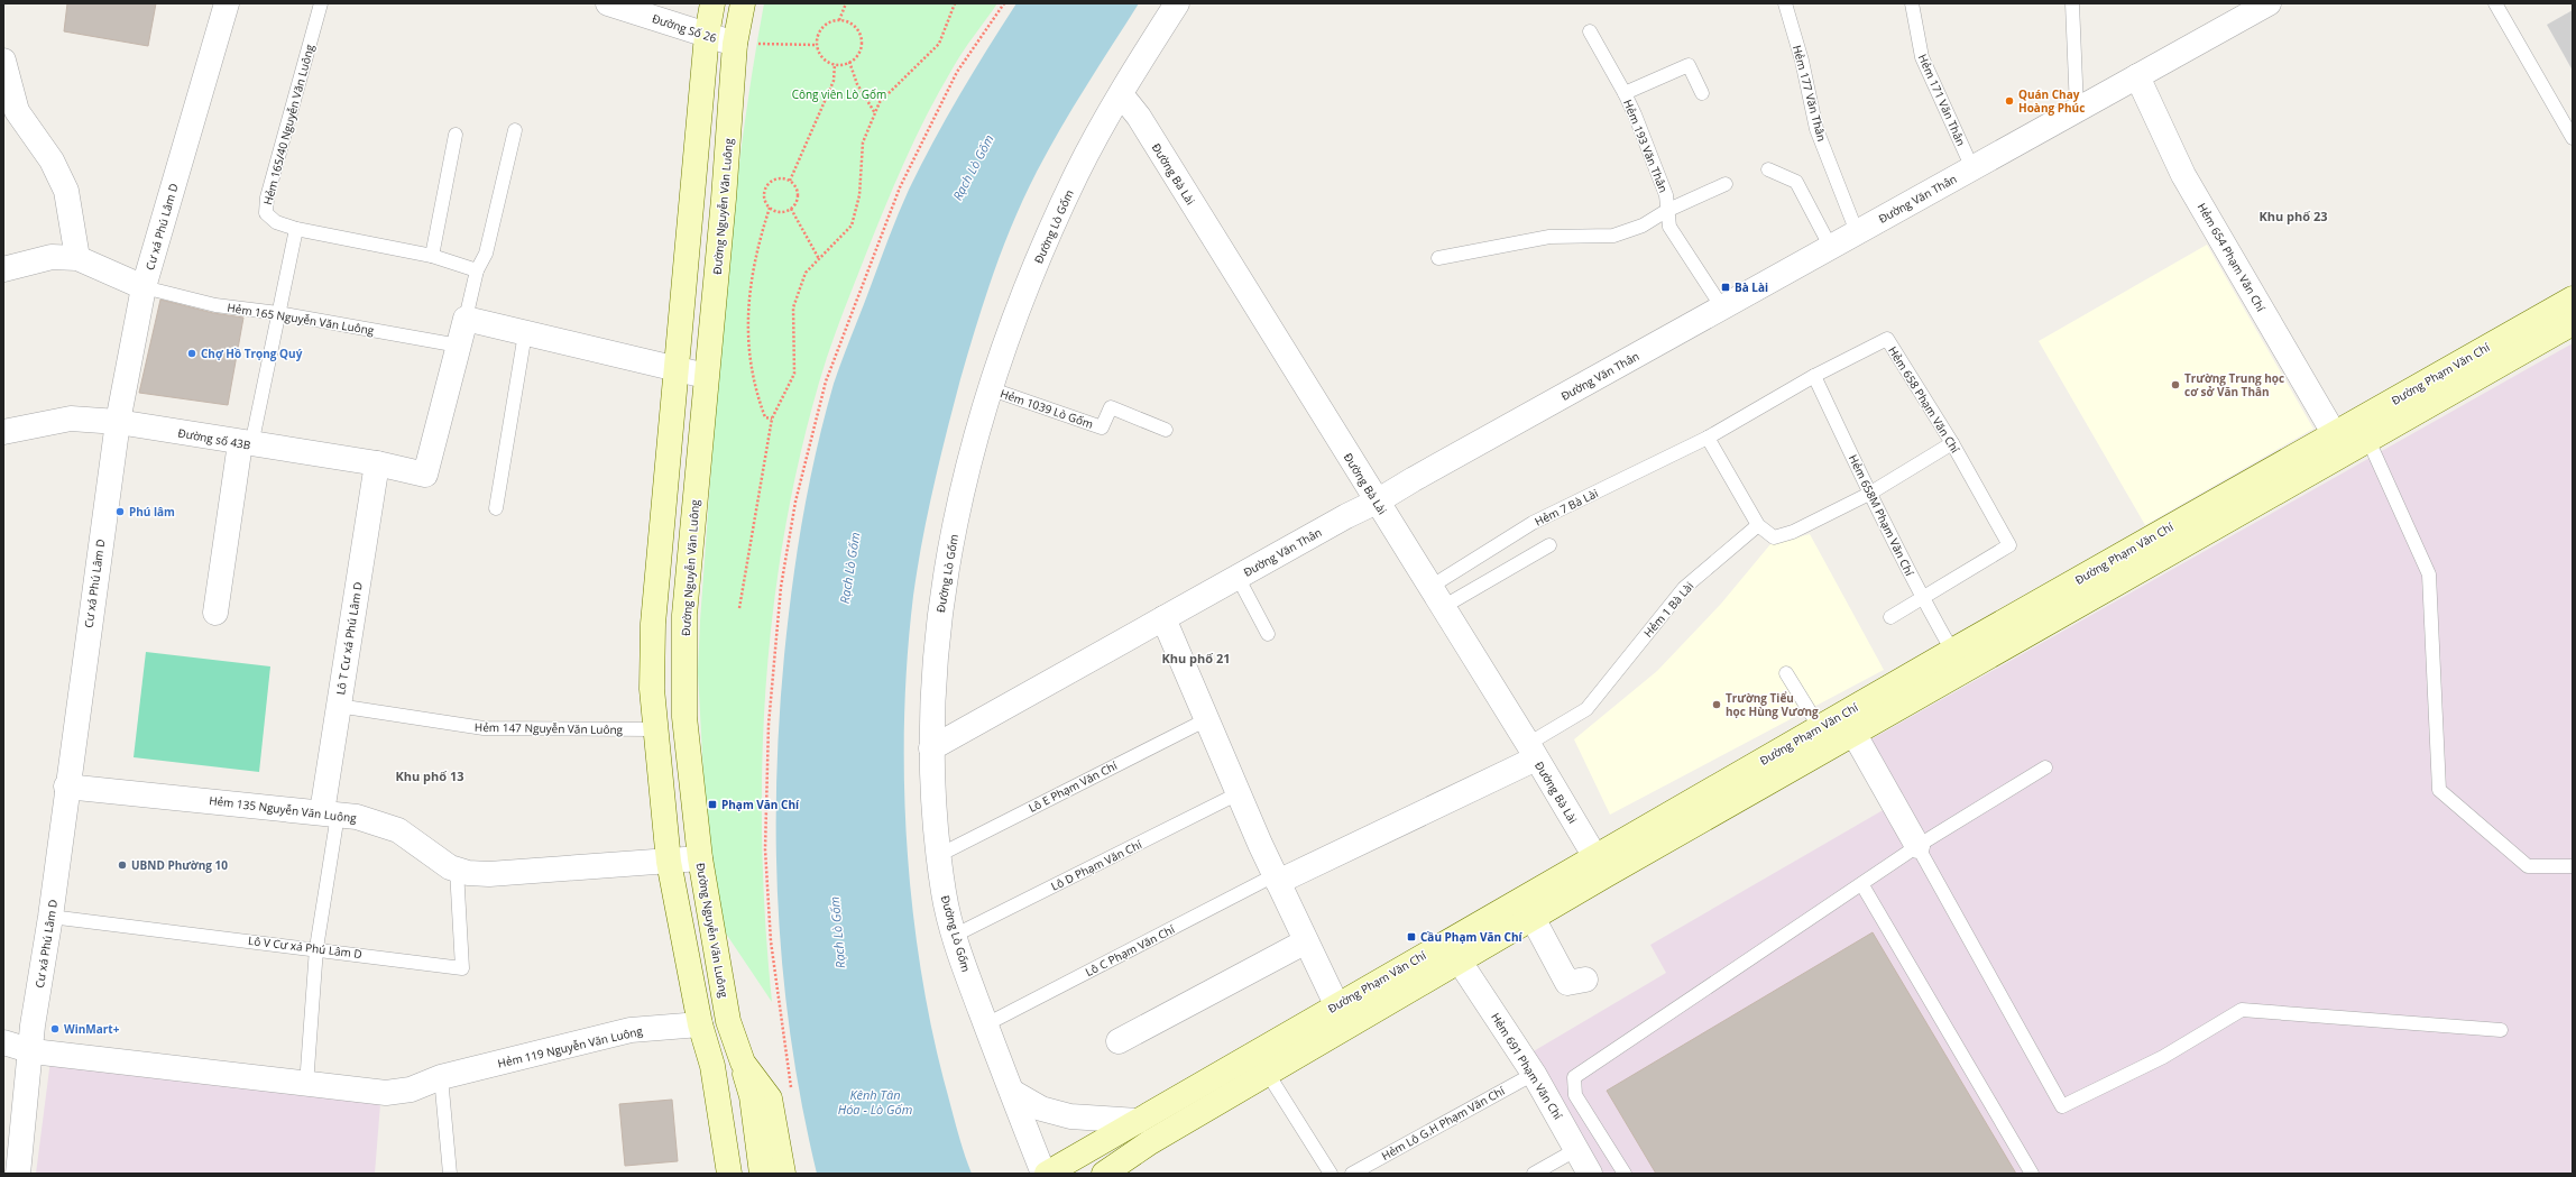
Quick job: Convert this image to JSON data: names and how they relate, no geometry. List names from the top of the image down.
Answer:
{
  "streets": {
    "main road": ["Đường Nguyễn Văn Luông", "Đường Phạm Văn Chí"],
    "street": [
      "Đường Số 26",
      "Đường Bà Lài",
      "Đường Văn Thân",
      "Cư xá Phú Lâm D",
      "Đường Lò Gốm",
      "Hẻm 654 Phạm Văn Chí",
      "Đường số 43B",
      "Lô T Cư xá Phú Lâm D",
      "Hẻm 135 Nguyễn Văn Luông",
      "Hẻm 119 Nguyễn Văn Luông",
      "Hẻm 691 Phạm Văn Chí"
    ],
    "lane": [
      "Hẻm 177 Văn Thân",
      "Hẻm 171 Văn Thân",
      "Hẻm 165/40 Nguyễn Văn Luông",
      "Hẻm 193 Văn Thân",
      "Hẻm 165 Nguyễn Văn Luông",
      "Hẻm 658 Phạm Văn Chí",
      "Hẻm 1039 Lò Gốm",
      "Hẻm 7 Bà Lài",
      "Hẻm 658M Phạm Văn Chí",
      "Hẻm 1 Bà Lài",
      "Hẻm 147 Nguyễn Văn Luông",
      "Lô E Phạm Văn Chí",
      "Lô D Phạm Văn Chí",
      "Lô V Cư xá Phú Lâm D",
      "Lô C Phạm Văn Chí",
      "Hẻm Lô G.H Phạm Văn Chí"
    ]
  },
  "crossings": [
    ["Đường Số 26", "Đường Nguyễn Văn Luông"],
    ["Hẻm 177 Văn Thân", "Đường Văn Thân"],
    ["Hẻm 171 Văn Thân", "Đường Văn Thân"],
    ["Hẻm 193 Văn Thân", "Đường Văn Thân"],
    ["Đường Bà Lài", "Đường Văn Thân"],
    ["Đường Bà Lài", "Đường Lò Gốm"],
    ["Đường Bà Lài", "Đường Phạm Văn Chí"],
    ["Đường Bà Lài", "Hẻm 7 Bà Lài"],
    ["Đường Bà Lài", "Hẻm 1 Bà Lài"],
    ["Đường Văn Thân", "Đường Lò Gốm"],
    ["Đường Văn Thân", "Hẻm 654 Phạm Văn Chí"],
    ["Đường Nguyễn Văn Luông", "Hẻm 135 Nguyễn Văn Luông"],
    ["Cư xá Phú Lâm D", "Hẻm 165 Nguyễn Văn Luông"],
    ["Cư xá Phú Lâm D", "Đường số 43B"],
    ["Cư xá Phú Lâm D", "Hẻm 135 Nguyễn Văn Luông"],
    ["Cư xá Phú Lâm D", "Lô V Cư xá Phú Lâm D"],
    ["Đường Lò Gốm", "Hẻm 1039 Lò Gốm"],
    ["Đường Lò Gốm", "Lô E Phạm Văn Chí"],
    ["Đường Lò Gốm", "Lô D Phạm Văn Chí"],
    ["Đường Lò Gốm", "Lô C Phạm Văn Chí"],
    ["Hẻm 654 Phạm Văn Chí", "Đường Phạm Văn Chí"],
    ["Hẻm 165 Nguyễn Văn Luông", "Đường số 43B"],
    ["Đường Phạm Văn Chí", "Hẻm 658M Phạm Văn Chí"],
    ["Đường Phạm Văn Chí", "Hẻm 691 Phạm Văn Chí"],
    ["Hẻm 658 Phạm Văn Chí", "Hẻm 7 Bà Lài"],
    ["Hẻm 658 Phạm Văn Chí", "Hẻm 658M Phạm Văn Chí"],
    ["Đường số 43B", "Lô T Cư xá Phú Lâm D"],
    ["Lô T Cư xá Phú Lâm D", "Hẻm 147 Nguyễn Văn Luông"],
    ["Lô T Cư xá Phú Lâm D", "Hẻm 135 Nguyễn Văn Luông"],
    ["Hẻm 135 Nguyễn Văn Luông", "Lô V Cư xá Phú Lâm D"],
    ["Hẻm 691 Phạm Văn Chí", "Hẻm Lô G.H Phạm Văn Chí"]
  ],
  "districts": ["Khu phố 23", "Khu phố 21", "Khu phố 13"],
  "water": ["Rạch Lò Gốm", "Kênh Tân Hóa - Lò Gốm"],
  "parks": ["Công viên Lò Gốm"],
  "places": {
    "other": [
      "Quán Chay Hoàng Phúc",
      "Chợ Hồ Trọng Quý",
      "Trường Trung học cơ sở Văn Thân",
      "Phú lâm",
      "Trường Tiểu học Hùng Vương",
      "UBND Phường 10",
      "WinMart+"
    ],
    "transit": ["Bà Lài", "Phạm Văn Chí", "Cầu Phạm Văn Chí"]
  }
}
